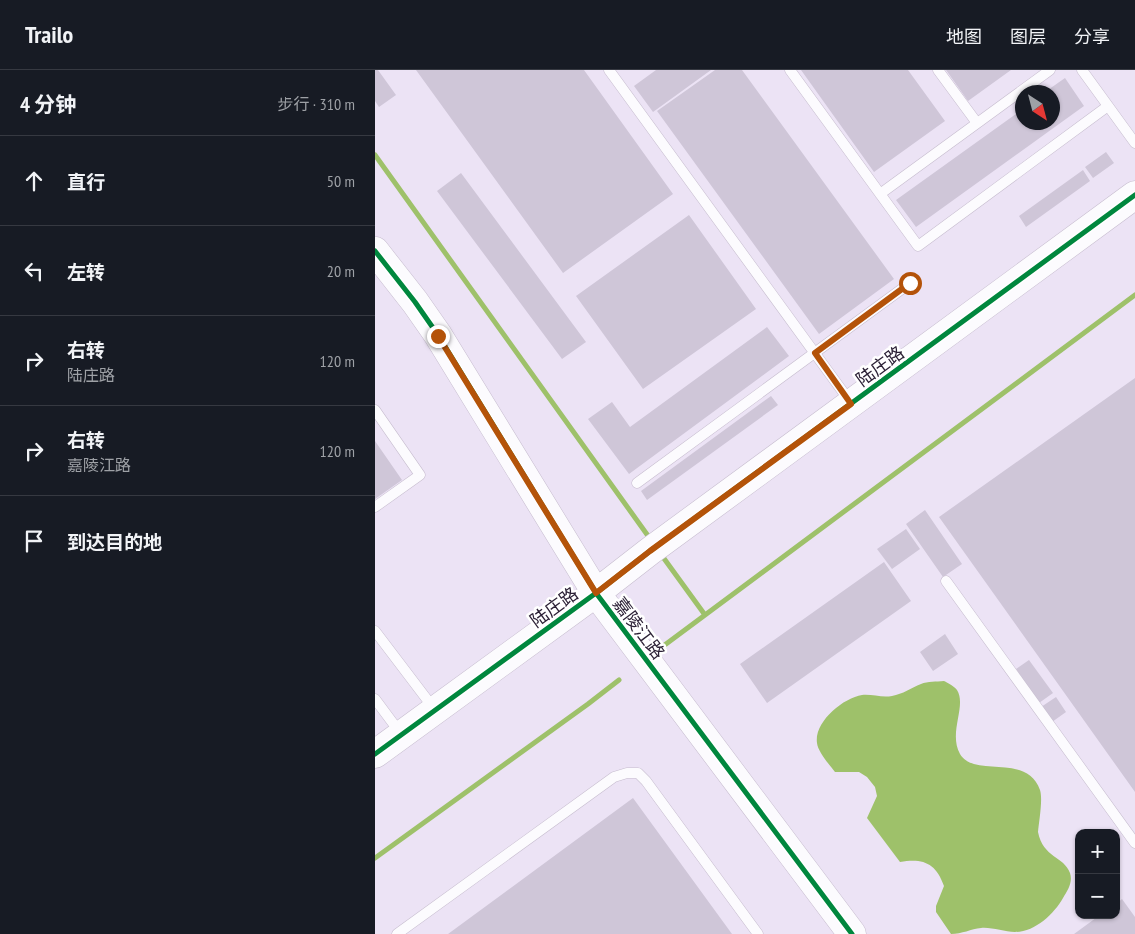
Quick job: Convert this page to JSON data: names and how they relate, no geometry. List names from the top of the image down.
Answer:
{
  "streets": {
    "street": ["陆庄路", "嘉陵江路"]
  },
  "crossings": [
    ["陆庄路", "嘉陵江路"]
  ],
  "north": "bottom right",
  "page": {
    "header": "Trailo",
    "nav": ["地图", "图层", "分享"],
    "heading": ["4 分钟", "步行 · 310 m"],
    "list": [
      ["直行", "50 m"],
      ["左转", "20 m"],
      ["右转", "陆庄路", "120 m"],
      ["右转", "嘉陵江路", "120 m"],
      "到达目的地"
    ],
    "map_buttons": ["+", "−"]
  }
}
